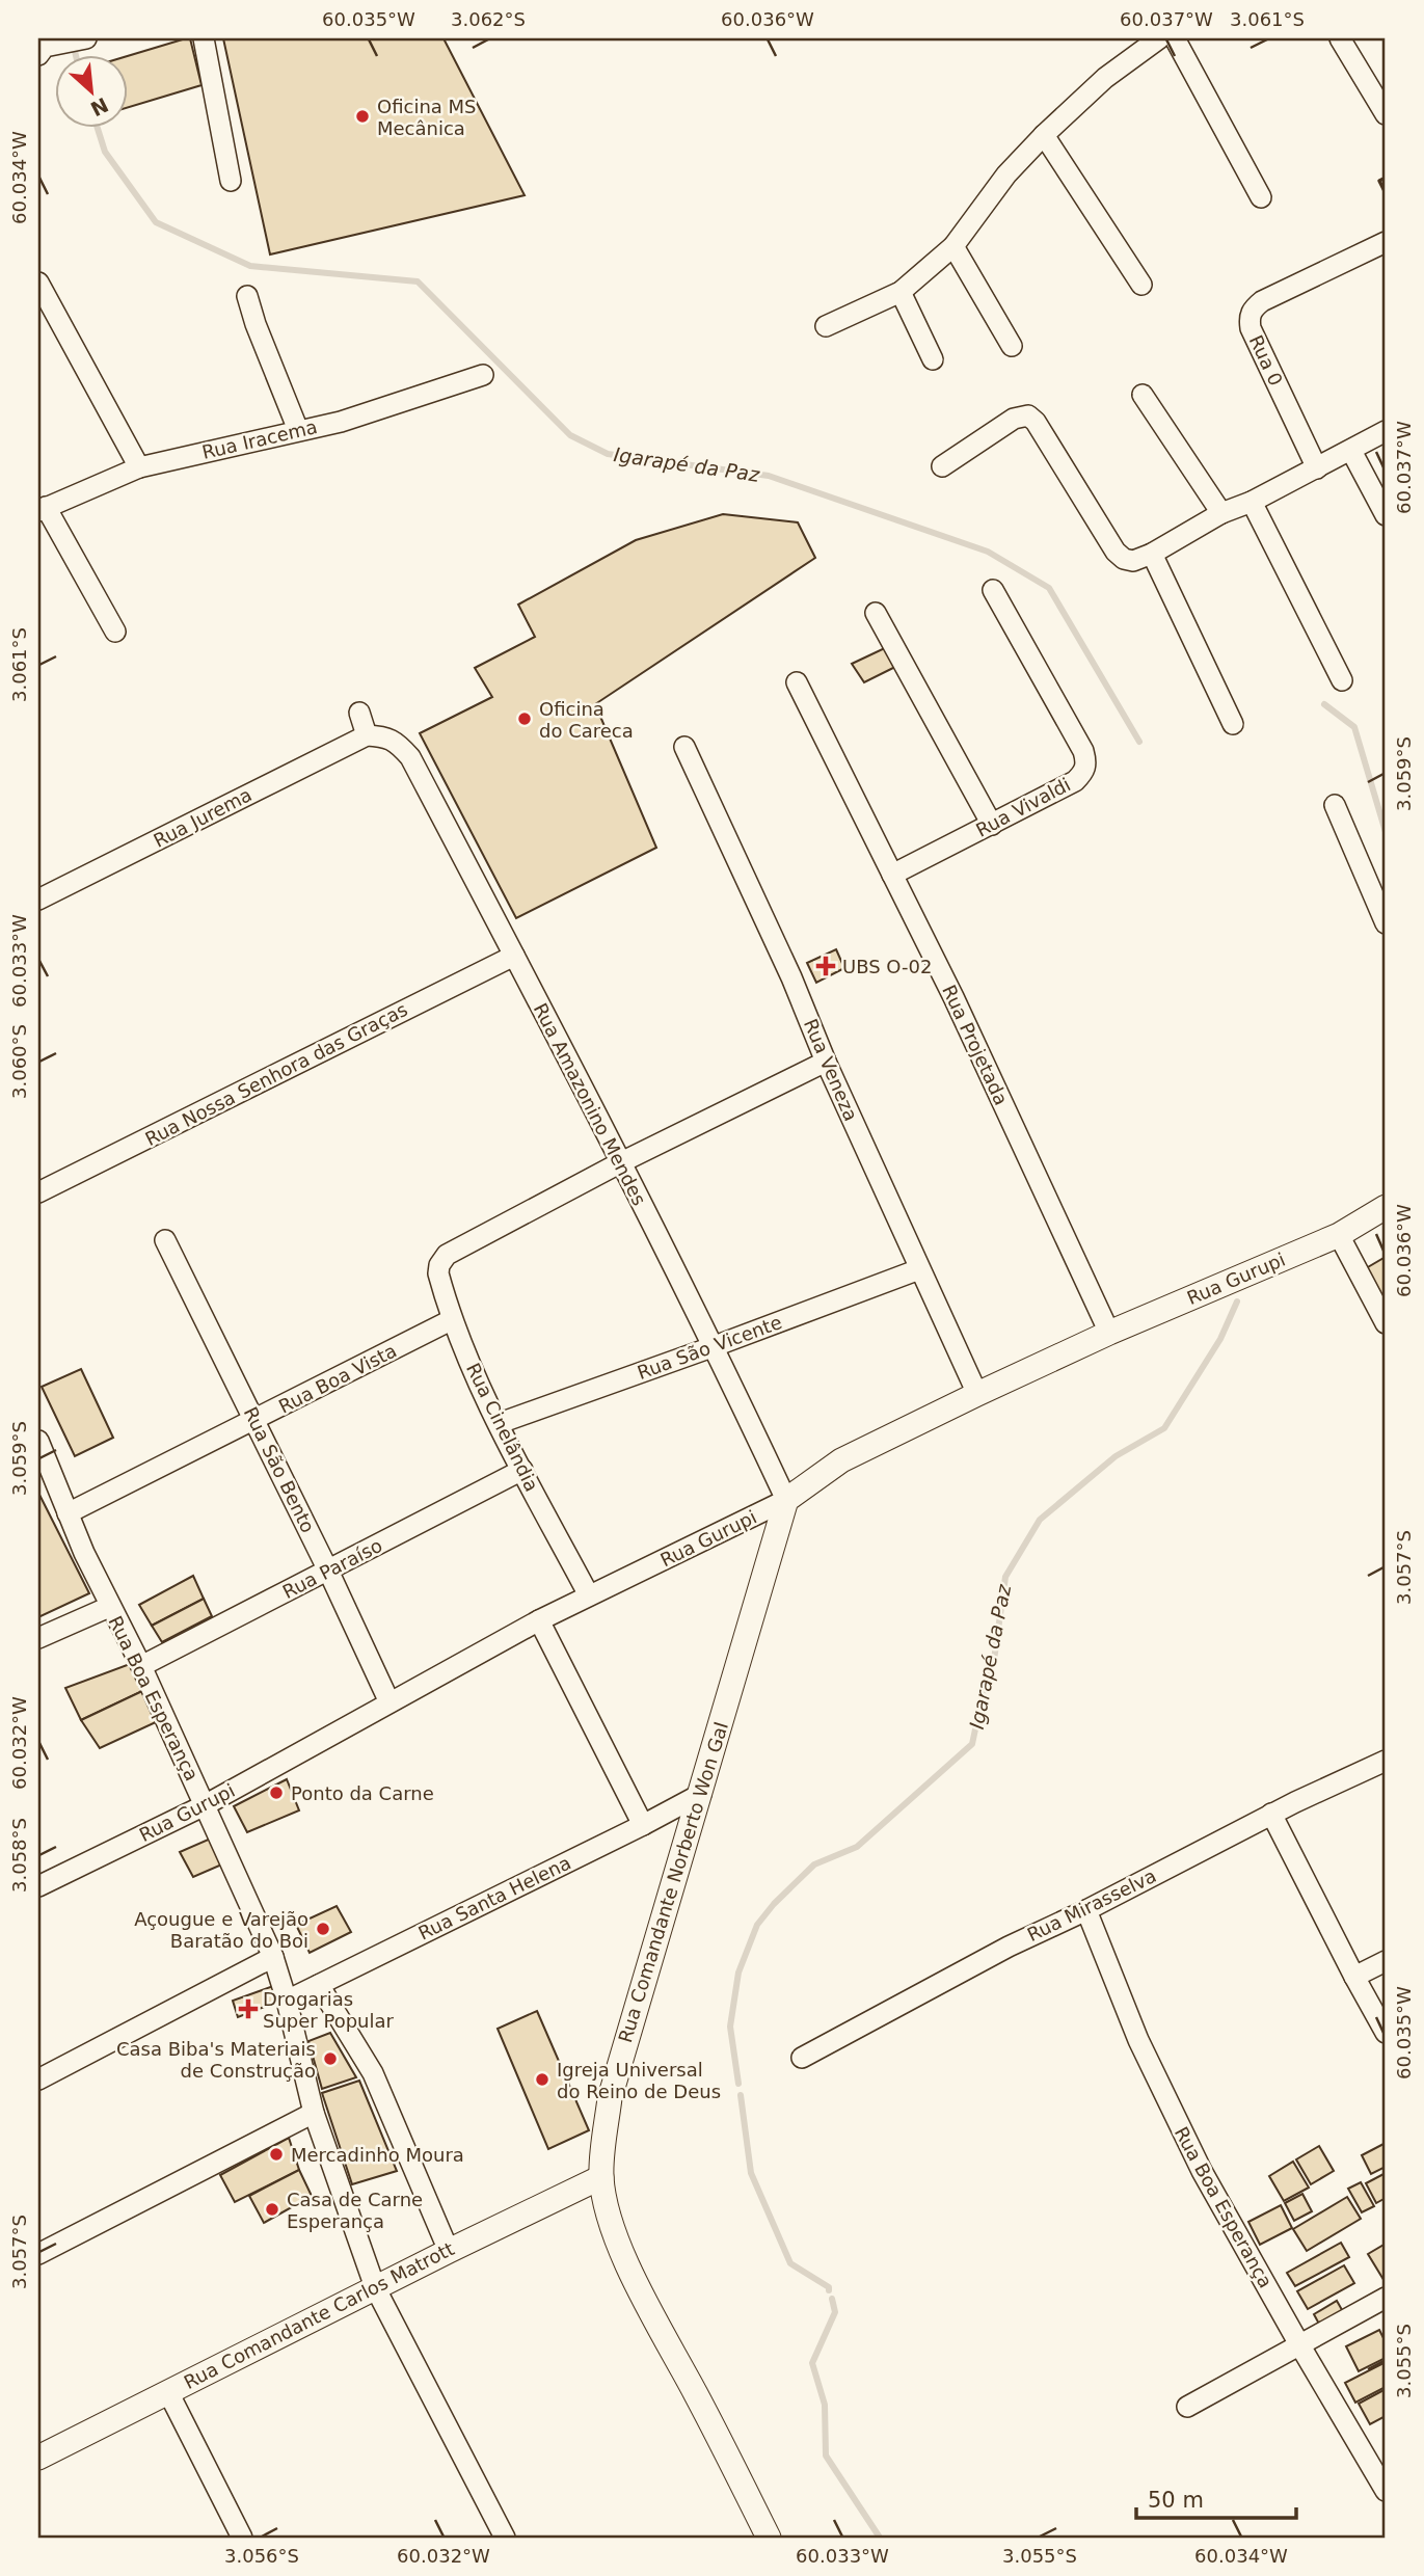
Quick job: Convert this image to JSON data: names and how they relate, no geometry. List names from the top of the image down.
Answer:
{
  "streets": {
    "street": [
      "Rua 0",
      "Rua Iracema",
      "Rua Vivaldi",
      "Rua Jurema",
      "Rua Projetada",
      "Rua Veneza",
      "Rua Nossa Senhora das Graças",
      "Rua Amazonino Mendes",
      "Rua Gurupi",
      "Rua São Vicente",
      "Rua Boa Vista",
      "Rua Cinelândia",
      "Rua São Bento",
      "Rua Paraíso",
      "Rua Boa Esperança",
      "Rua Comandante Norberto Won Gal",
      "Rua Santa Helena",
      "Rua Mirasselva",
      "Rua Comandante Carlos Matrott"
    ]
  },
  "crossings": [
    ["Rua Vivaldi", "Rua Projetada"],
    ["Rua Jurema", "Rua Amazonino Mendes"],
    ["Rua Projetada", "Rua Gurupi"],
    ["Rua Veneza", "Rua Gurupi"],
    ["Rua Veneza", "Rua São Vicente"],
    ["Rua Nossa Senhora das Graças", "Rua Amazonino Mendes"],
    ["Rua Amazonino Mendes", "Rua Gurupi"],
    ["Rua Amazonino Mendes", "Rua São Vicente"],
    ["Rua Amazonino Mendes", "Rua Cinelândia"],
    ["Rua Amazonino Mendes", "Rua Comandante Norberto Won Gal"],
    ["Rua Gurupi", "Rua Cinelândia"],
    ["Rua Gurupi", "Rua São Bento"],
    ["Rua Gurupi", "Rua Boa Esperança"],
    ["Rua Gurupi", "Rua Comandante Norberto Won Gal"],
    ["Rua São Vicente", "Rua Cinelândia"],
    ["Rua Boa Vista", "Rua Cinelândia"],
    ["Rua Boa Vista", "Rua São Bento"],
    ["Rua Boa Vista", "Rua Boa Esperança"],
    ["Rua Cinelândia", "Rua Paraíso"],
    ["Rua São Bento", "Rua Paraíso"],
    ["Rua Paraíso", "Rua Boa Esperança"],
    ["Rua Boa Esperança", "Rua Santa Helena"],
    ["Rua Boa Esperança", "Rua Mirasselva"],
    ["Rua Boa Esperança", "Rua Comandante Carlos Matrott"],
    ["Rua Comandante Norberto Won Gal", "Rua Santa Helena"],
    ["Rua Comandante Norberto Won Gal", "Rua Comandante Carlos Matrott"]
  ],
  "water": ["Igarapé da Paz"],
  "places": {
    "other": [
      "Oficina MS Mecânica",
      "Oficina do Careca",
      "Ponto da Carne",
      "Açougue e Varejão Baratão do Boi",
      "Casa Biba's Materiais de Construção",
      "Igreja Universal do Reino de Deus",
      "Mercadinho Moura",
      "Casa de Carne Esperança"
    ],
    "health": ["UBS O-02", "Drogarias Super Popular"]
  },
  "scale_bar": "50 m",
  "north": "bottom right",
  "coordinates": [
    "60.035°W",
    "3.062°S",
    "60.036°W",
    "60.037°W",
    "3.061°S",
    "60.034°W",
    "3.059°S",
    "60.033°W",
    "3.060°S",
    "3.057°S",
    "60.032°W",
    "3.058°S",
    "3.055°S",
    "3.056°S"
  ]
}
